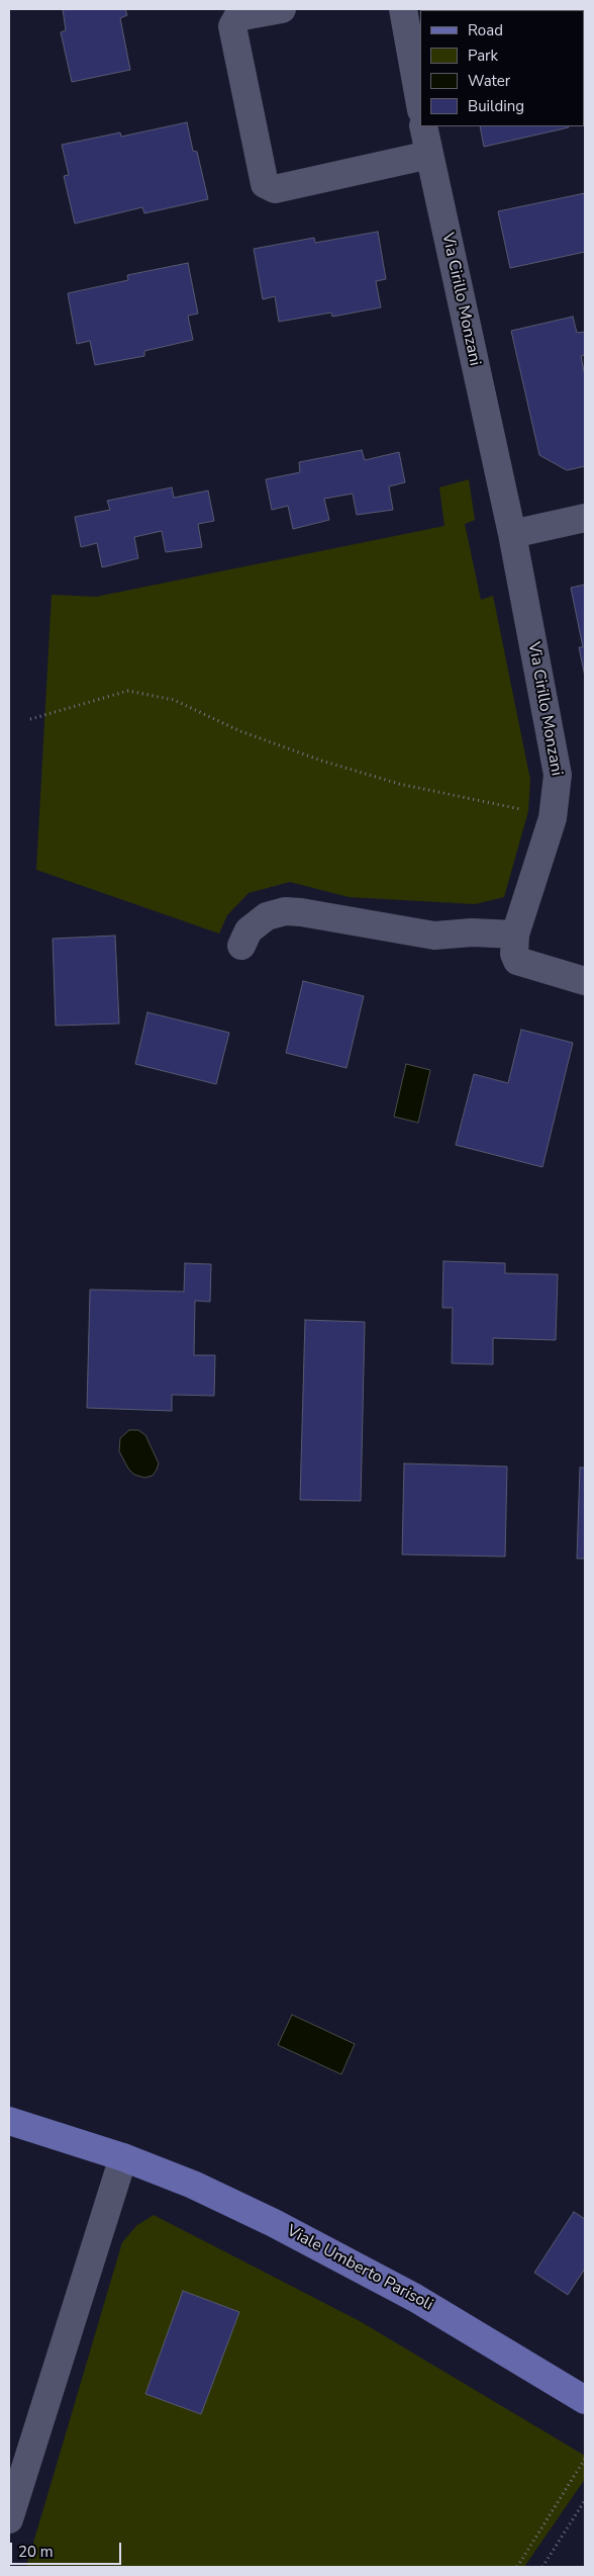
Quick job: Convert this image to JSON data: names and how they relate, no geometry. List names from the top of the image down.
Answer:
{
  "streets": {
    "main road": ["Viale Umberto Parisoli"],
    "street": ["Via Cirillo Monzani"]
  },
  "legend": [
    "Road",
    "Park",
    "Water",
    "Building"
  ],
  "scale_bar": "20 m"
}
